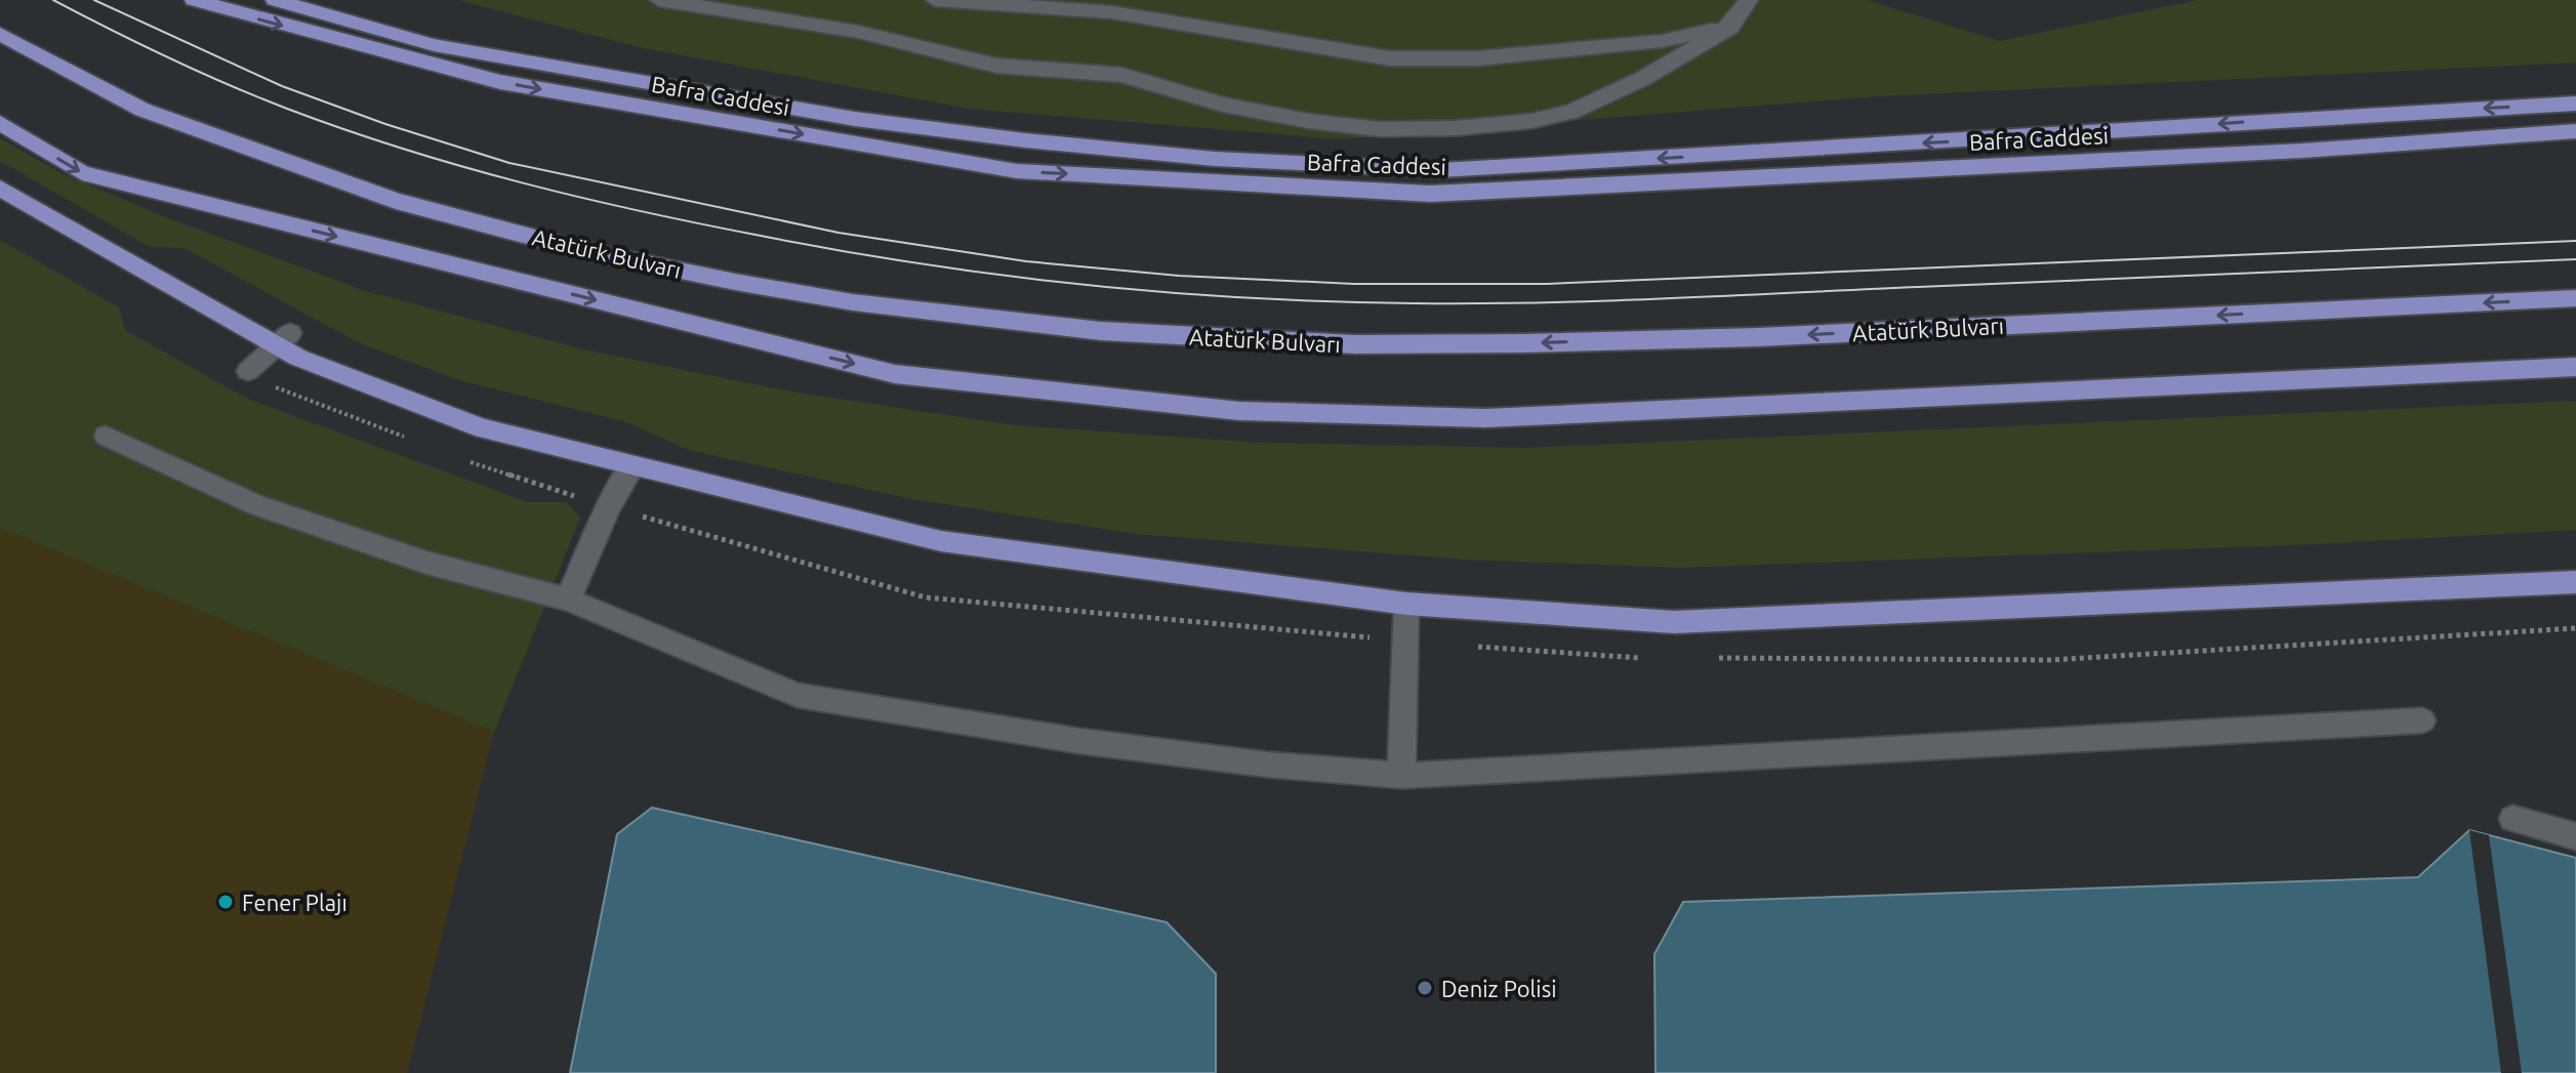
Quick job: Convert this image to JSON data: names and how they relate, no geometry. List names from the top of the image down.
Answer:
{
  "streets": {
    "main road": ["Bafra Caddesi", "Atatürk Bulvarı"]
  },
  "places": ["Fener Plajı", "Deniz Polisi"]
}
